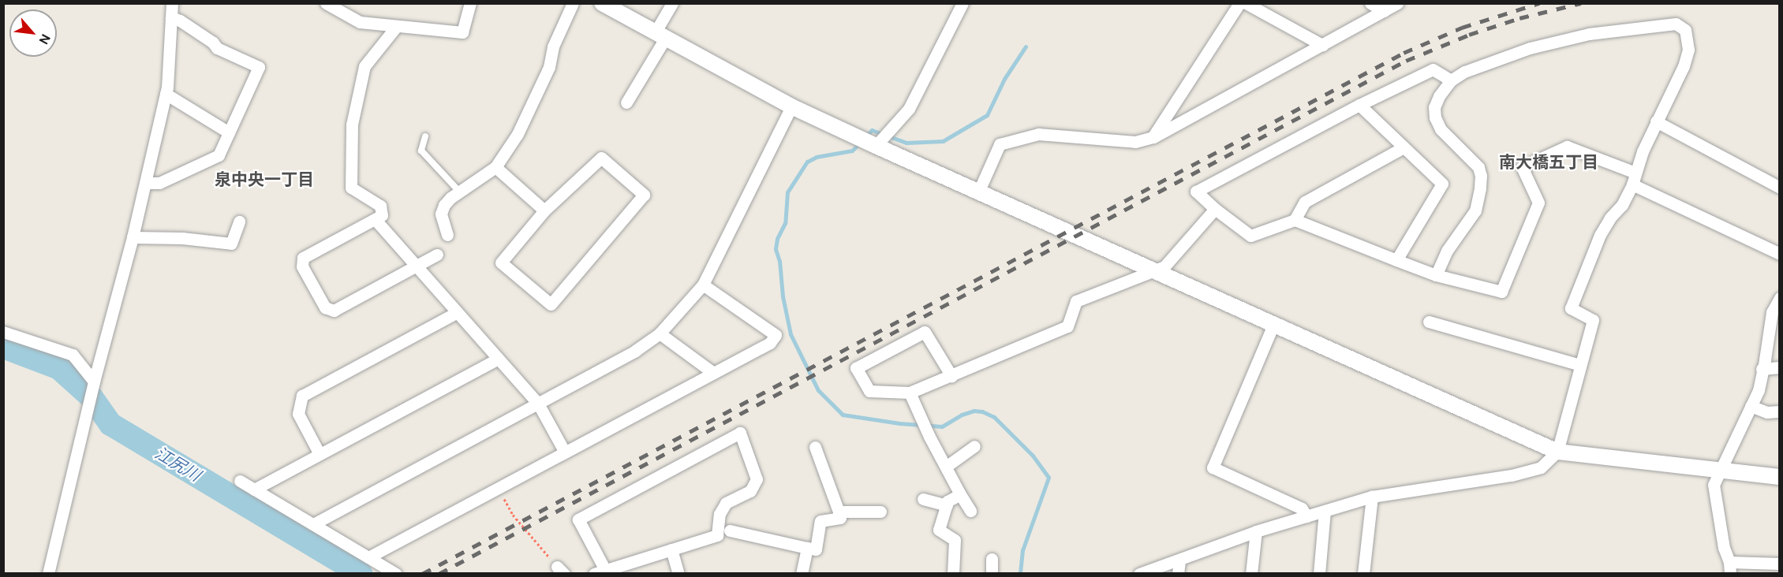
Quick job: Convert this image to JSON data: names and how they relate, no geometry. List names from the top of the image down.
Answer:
{
  "districts": ["南大橋五丁目", "泉中央一丁目"],
  "water": ["江尻川"],
  "north": "bottom right"
}
